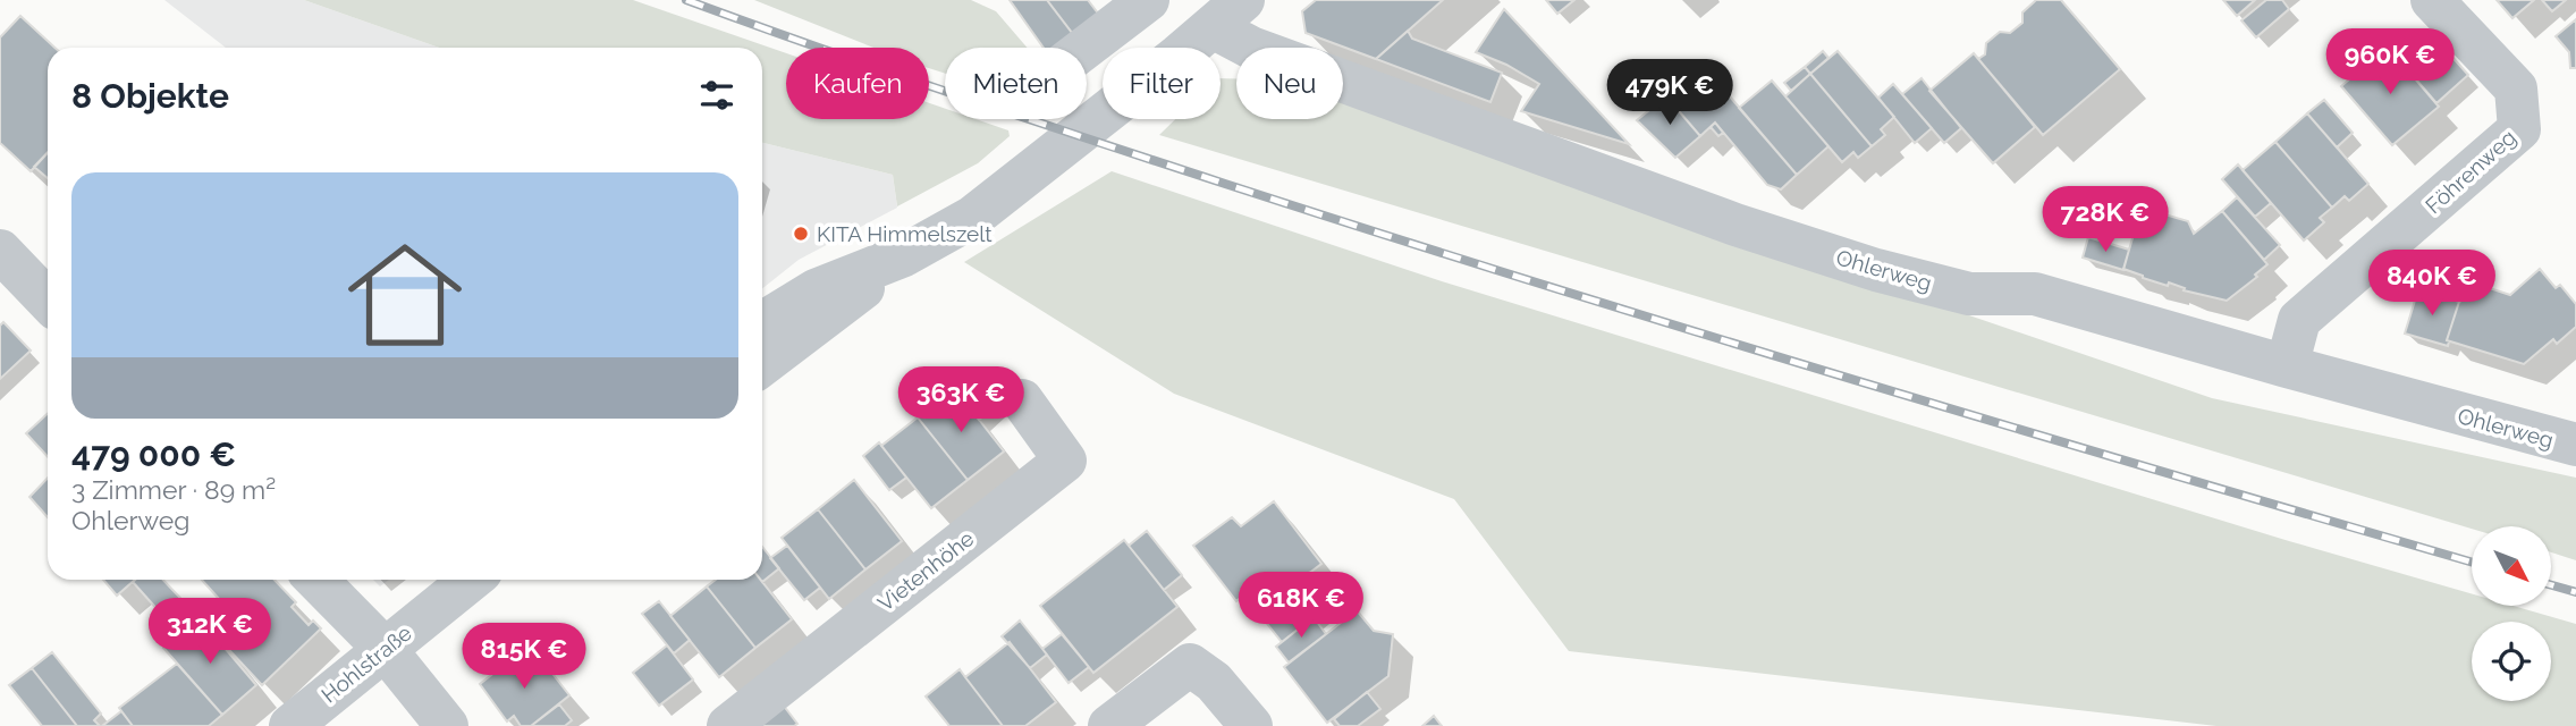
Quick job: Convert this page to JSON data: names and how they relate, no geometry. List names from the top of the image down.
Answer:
{
  "streets": {
    "street": [
      "Föhrenweg",
      "Ohlerweg",
      "Vietenhöhe",
      "Hohlstraße"
    ]
  },
  "crossings": [
    ["Föhrenweg", "Ohlerweg"]
  ],
  "places": ["KITA Himmelszelt"],
  "north": "bottom right",
  "page": {
    "price": [
      "960K €",
      "479K €",
      "728K €",
      "840K €",
      "363K €",
      "618K €",
      "312K €",
      "815K €"
    ],
    "chip": [
      "Kaufen",
      "Mieten",
      "Filter",
      "Neu"
    ],
    "heading": "8 Objekte",
    "list": [
      {
        "name": "479 000 €",
        "note": "3 Zimmer · 89 m² · Ohlerweg"
      }
    ]
  }
}
